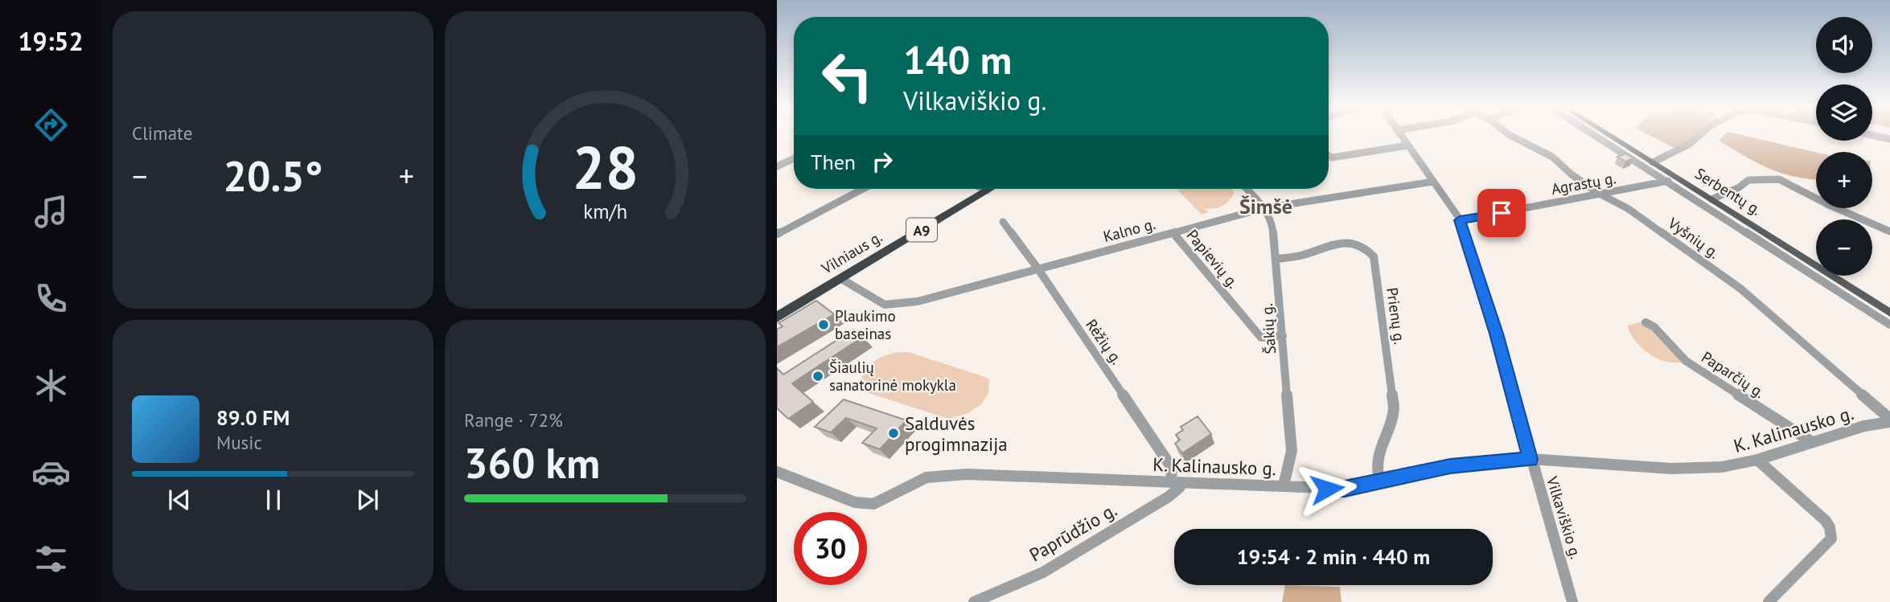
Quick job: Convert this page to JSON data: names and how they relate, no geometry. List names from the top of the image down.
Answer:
{
  "streets": {
    "highway": ["A9", "Vilniaus g."],
    "main road": ["Serbentų g."],
    "street": [
      "Agrastų g.",
      "Kalno g.",
      "Vyšnių g.",
      "Papievių g.",
      "Prienų g.",
      "Šakių g.",
      "Rėžių g.",
      "Paparčių g.",
      "K. Kalinausko g.",
      "Vilkaviškio g.",
      "Paprūdžio g."
    ]
  },
  "crossings": [
    ["Agrastų g.", "Serbentų g."],
    ["Agrastų g.", "Vyšnių g."],
    ["Agrastų g.", "Vilkaviškio g."],
    ["Kalno g.", "Vilniaus g."],
    ["Kalno g.", "Papievių g."],
    ["Kalno g.", "Šakių g."],
    ["Kalno g.", "Rėžių g."],
    ["Kalno g.", "Vilkaviškio g."],
    ["Vyšnių g.", "K. Kalinausko g."],
    ["Papievių g.", "Šakių g."],
    ["Prienų g.", "Šakių g."],
    ["Prienų g.", "K. Kalinausko g."],
    ["Šakių g.", "K. Kalinausko g."],
    ["Rėžių g.", "K. Kalinausko g."],
    ["Rėžių g.", "Paprūdžio g."],
    ["Paparčių g.", "K. Kalinausko g."],
    ["K. Kalinausko g.", "Vilkaviškio g."],
    ["K. Kalinausko g.", "Paprūdžio g."]
  ],
  "districts": ["Šimšė"],
  "places": ["Plaukimo baseinas", "Šiaulių sanatorinė mokykla", "Salduvės progimnazija"],
  "page": {
    "tabs": "19:52",
    "tile": [
      "Climate",
      ["Range · 72%", "360 km"]
    ],
    "map_buttons": ["+", "−"],
    "turn": ["140 m", "Vilkaviškio g."],
    "then": "Then",
    "heat": ["−", "20.5°", "+"],
    "song": ["89.0 FM", "Music"],
    "limit": "30",
    "trip": "19:54 · 2 min · 440 m",
    "gauge": ["28", "km/h"]
  }
}
